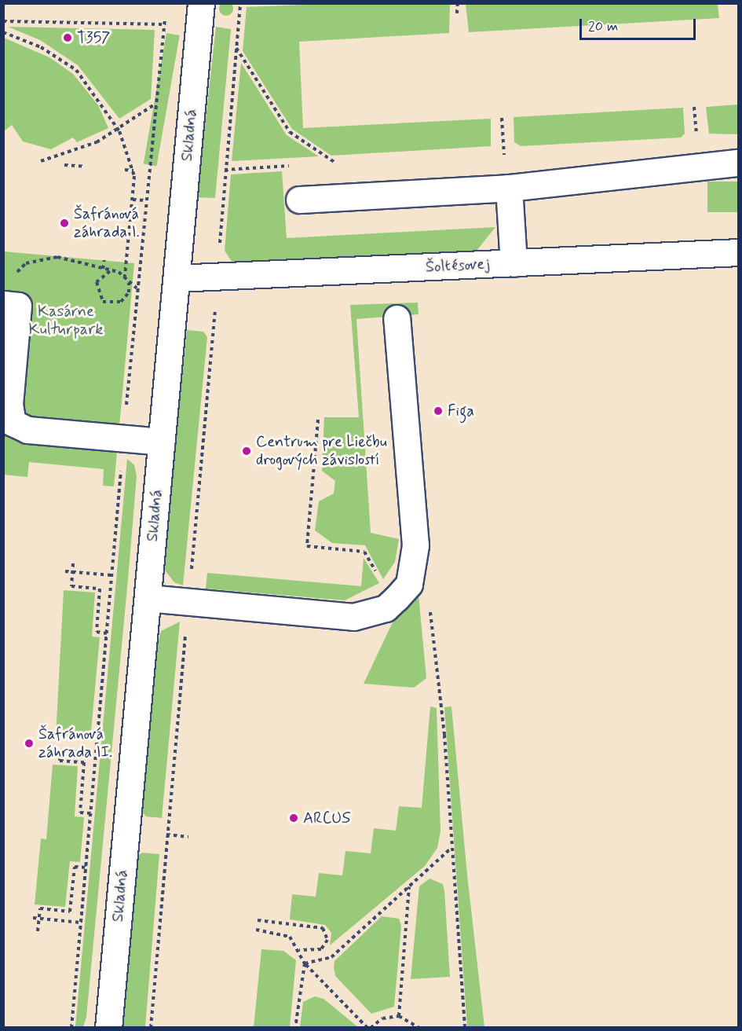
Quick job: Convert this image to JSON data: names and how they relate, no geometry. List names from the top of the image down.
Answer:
{
  "streets": {
    "street": ["Skladná", "Šoltésovej"]
  },
  "crossings": [
    ["Skladná", "Šoltésovej"]
  ],
  "parks": ["Kasárne Kulturpark"],
  "places": [
    "T357",
    "Šafránová záhrada I.",
    "Figa",
    "Centrum pre Liečbu drogových závislostí",
    "Šafránová záhrada II.",
    "ARCUS"
  ],
  "scale_bar": "20 m"
}
